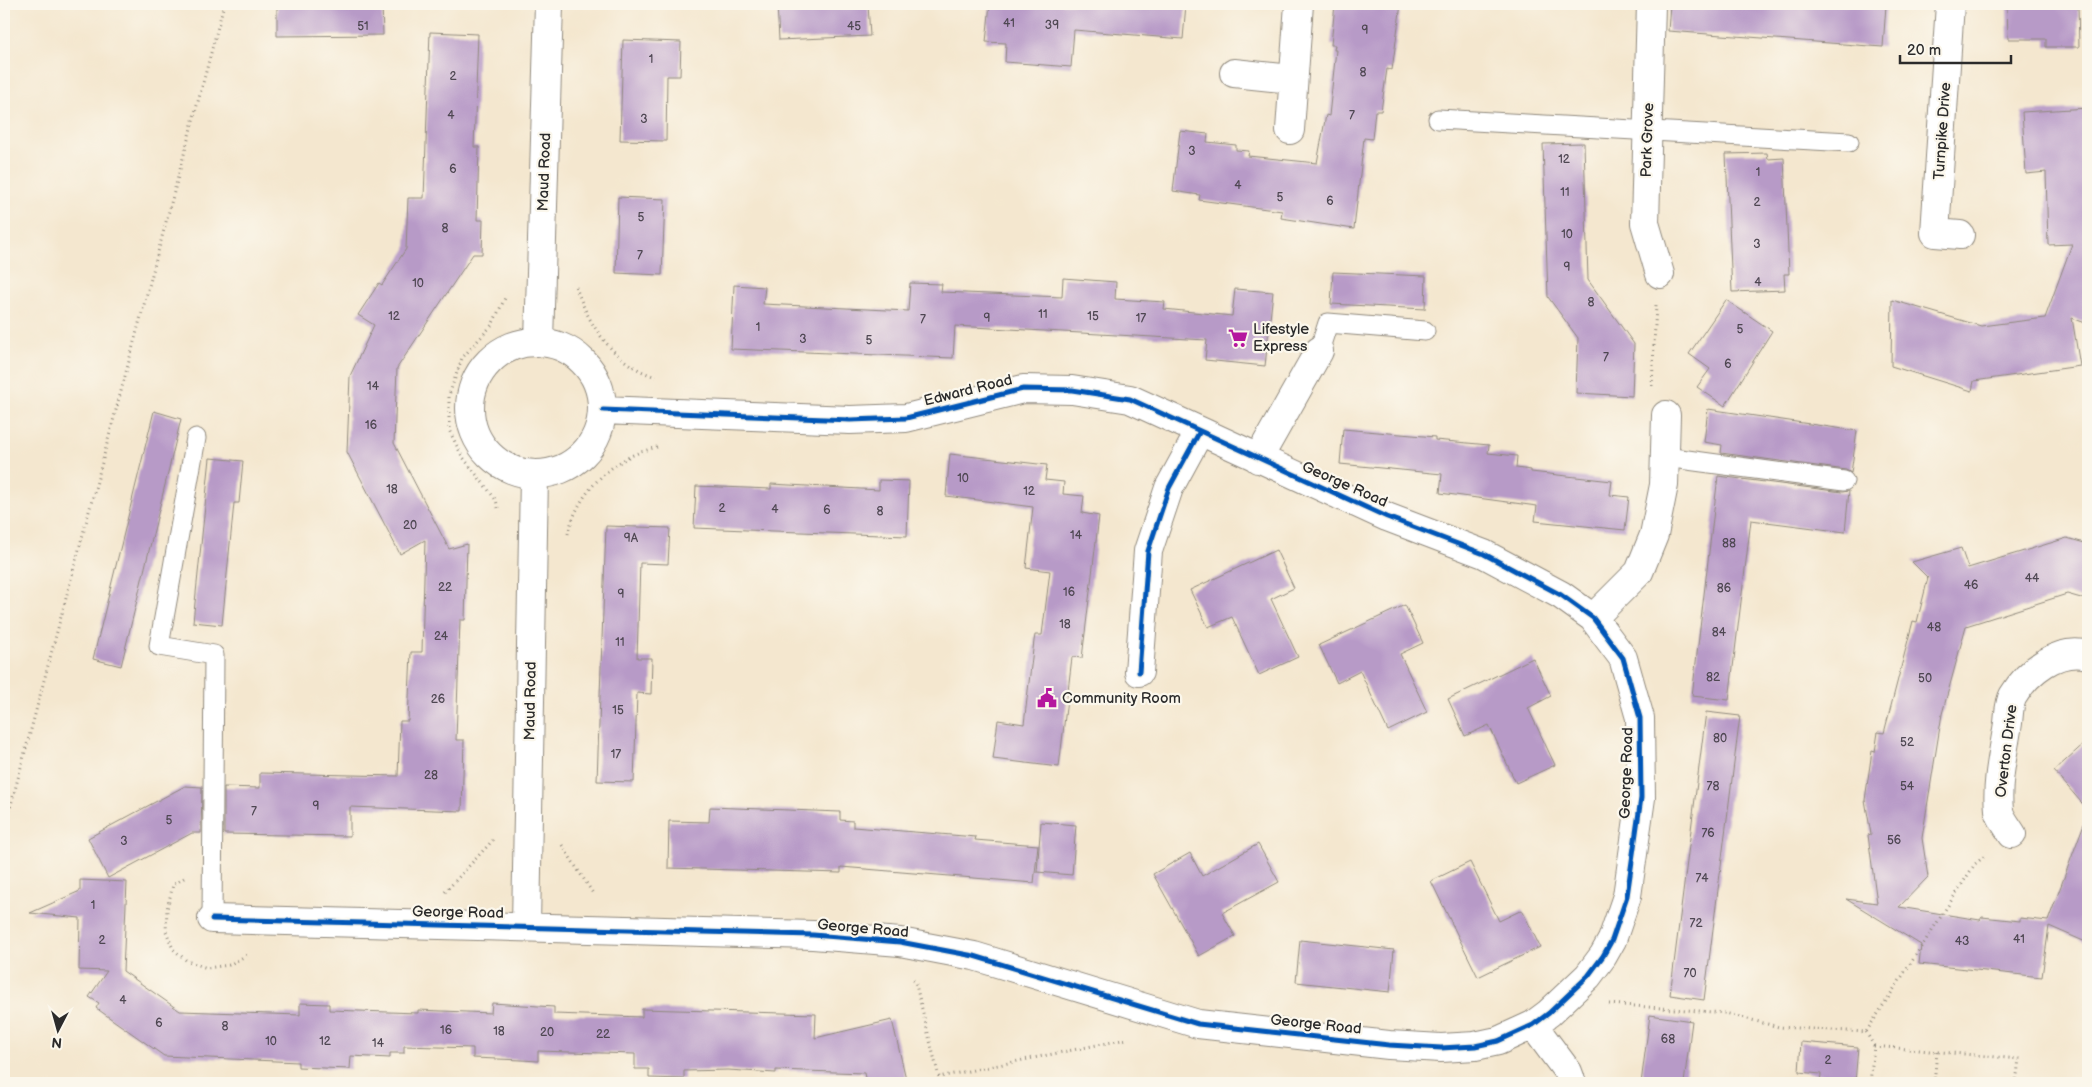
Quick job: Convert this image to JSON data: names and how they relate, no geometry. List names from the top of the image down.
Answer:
{
  "streets": {
    "street": [
      "Turnpike Drive",
      "Park Grove",
      "Maud Road",
      "Edward Road",
      "George Road",
      "Overton Drive"
    ]
  },
  "crossings": [
    ["Maud Road", "Edward Road"],
    ["Maud Road", "George Road"],
    ["Edward Road", "George Road"]
  ],
  "places": {
    "supermarket": ["Lifestyle Express"],
    "public building": ["Community Room"]
  },
  "house_numbers": [
    "41",
    "39",
    "51",
    "45",
    "9",
    "1",
    "8",
    "2",
    "4",
    "7",
    "3",
    "3",
    "12",
    "6",
    "1",
    "4",
    "11",
    "5",
    "6",
    "2",
    "5",
    "8",
    "10",
    "3",
    "7",
    "9",
    "4",
    "10",
    "8",
    "11",
    "12",
    "15",
    "9",
    "17",
    "7",
    "1",
    "5",
    "3",
    "5",
    "7",
    "6",
    "14",
    "16",
    "10",
    "18",
    "12",
    "2",
    "4",
    "6",
    "8",
    "20",
    "14",
    "9A",
    "88",
    "44",
    "46",
    "22",
    "86",
    "16",
    "9",
    "18",
    "48",
    "84",
    "24",
    "11",
    "82",
    "50",
    "26",
    "15",
    "80",
    "52",
    "17",
    "28",
    "78",
    "54",
    "9",
    "7",
    "5",
    "76",
    "56",
    "3",
    "74",
    "1",
    "72",
    "41",
    "2",
    "43",
    "70",
    "4",
    "6",
    "8",
    "16",
    "18",
    "20",
    "22",
    "68",
    "10",
    "12",
    "14",
    "2"
  ],
  "scale_bar": "20 m",
  "north": "bottom"
}
